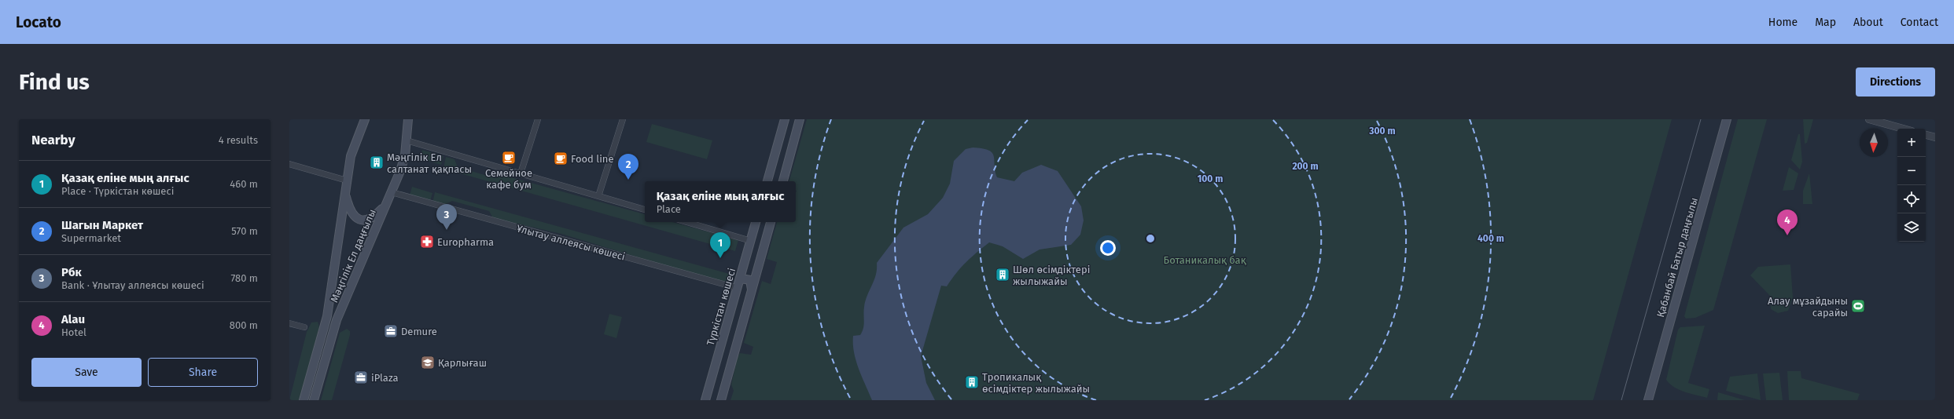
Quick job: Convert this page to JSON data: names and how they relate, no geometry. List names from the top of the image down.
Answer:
{
  "streets": {
    "main road": ["Мәңгілік Ел даңғылы", "Қабанбай Батыр даңғылы", "Түркістан көшесі"],
    "street": ["Ұлытау аллеясы көшесі"]
  },
  "crossings": [
    ["Ұлытау аллеясы көшесі", "Мәңгілік Ел даңғылы"],
    ["Ұлытау аллеясы көшесі", "Түркістан көшесі"]
  ],
  "parks": ["Ботаникалық бақ"],
  "places": {
    "cafe": ["Семейное кафе бум", "Food line"],
    "building": ["Мәңгілік Ел салтанат қақпасы", "Шөл өсімдіктері жылыжайы", "Тропикалық өсімдіктер жылыжайы"],
    "pharmacy": ["Europharma"],
    "sports": ["Алау мұзайдыны сарайы"],
    "office": ["Demure", "iPlaza"],
    "school or university": ["Қарлығаш"]
  },
  "north": "bottom",
  "page": {
    "header": "Locato",
    "nav": [
      "Home",
      "Map",
      "About",
      "Contact"
    ],
    "buttons": [
      "Directions",
      ["Save", "Share"]
    ],
    "title": "Find us",
    "heading": ["Nearby", "4 results"],
    "map_buttons": ["+", "−"],
    "pins": [
      "2",
      "3",
      "4",
      "1"
    ],
    "list": [
      {
        "mark": "1",
        "name": "Қазақ еліне мың алғыс",
        "note": "Place · Түркістан көшесі",
        "value": "460 m"
      },
      {
        "mark": "2",
        "name": "Шагын Маркет",
        "note": "Supermarket",
        "value": "570 m"
      },
      {
        "mark": "3",
        "name": "Рбк",
        "note": "Bank · Ұлытау аллеясы көшесі",
        "value": "780 m"
      },
      {
        "mark": "4",
        "name": "Alau",
        "note": "Hotel",
        "value": "800 m"
      }
    ],
    "popup": ["Қазақ еліне мың алғыс", "Place"]
  },
  "rings": [
    "300 m",
    "200 m",
    "100 m",
    "400 m"
  ]
}
